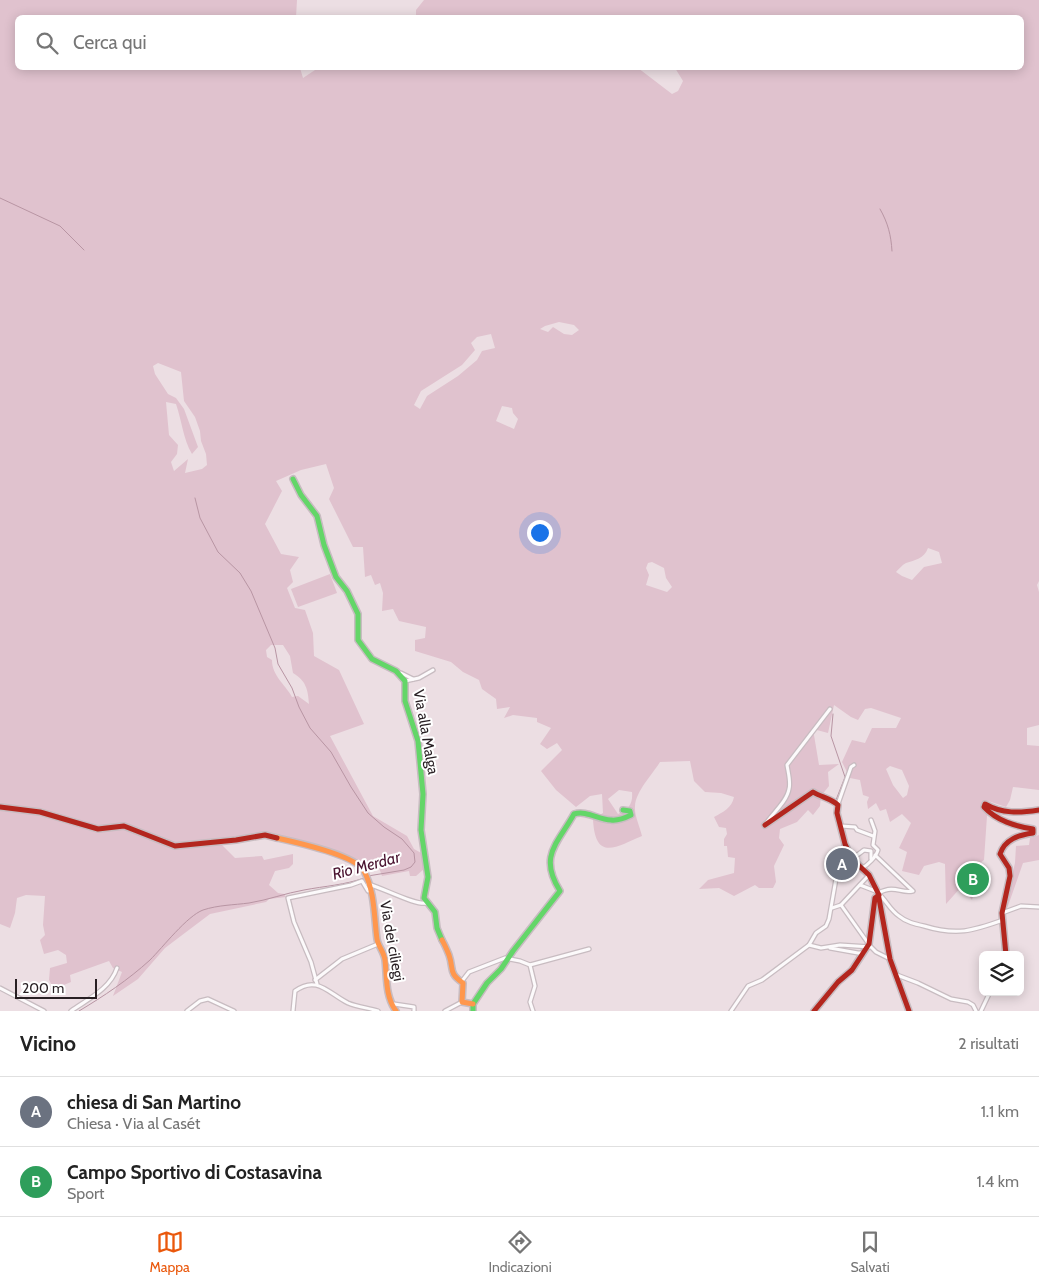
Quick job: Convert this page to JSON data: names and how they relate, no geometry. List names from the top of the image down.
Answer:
{
  "streets": {
    "street": ["Via alla Malga", "Via dei ciliegi"]
  },
  "water": ["Rio Merdar"],
  "scale_bar": "200 m",
  "page": {
    "search": "Cerca qui",
    "pins": ["A", "B"],
    "scale": "200 m",
    "heading": ["Vicino", "2 risultati"],
    "list": [
      {
        "mark": "A",
        "name": "chiesa di San Martino",
        "note": "Chiesa · Via al Casét",
        "value": "1.1 km"
      },
      {
        "mark": "B",
        "name": "Campo Sportivo di Costasavina",
        "note": "Sport",
        "value": "1.4 km"
      }
    ],
    "nav": ["Mappa", "Indicazioni", "Salvati"]
  }
}
